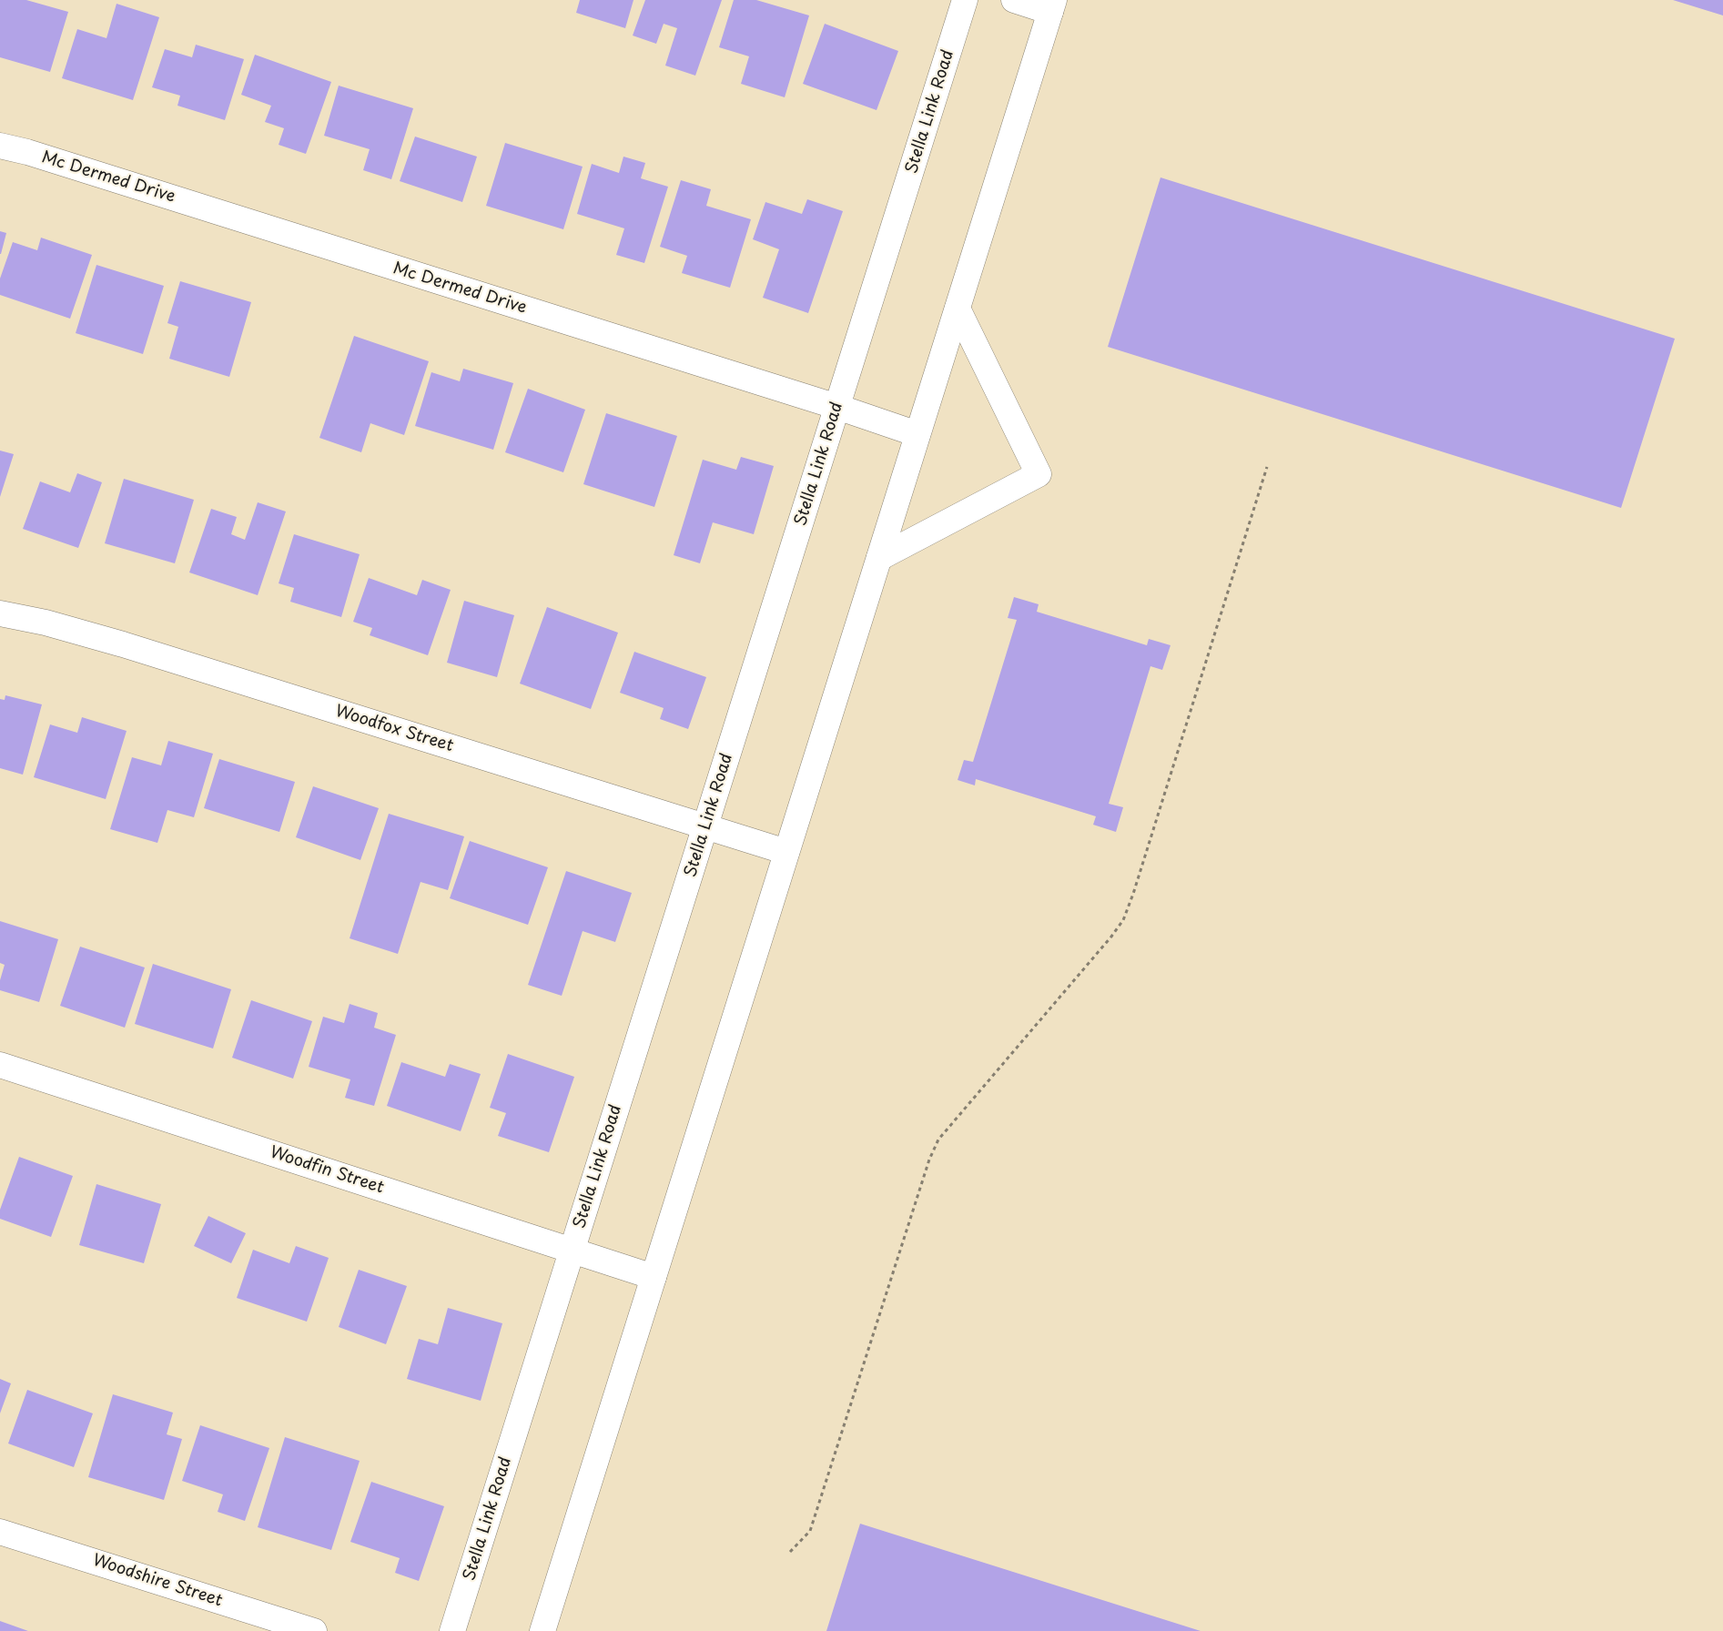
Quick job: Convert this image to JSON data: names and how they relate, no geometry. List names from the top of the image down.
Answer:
{
  "streets": {
    "main road": [
      "Stella Link Road",
      "Mc Dermed Drive",
      "Woodfox Street",
      "Woodfin Street",
      "Woodshire Street"
    ]
  },
  "crossings": [
    ["Stella Link Road", "Mc Dermed Drive"],
    ["Stella Link Road", "Woodfox Street"],
    ["Stella Link Road", "Woodfin Street"]
  ]
}
